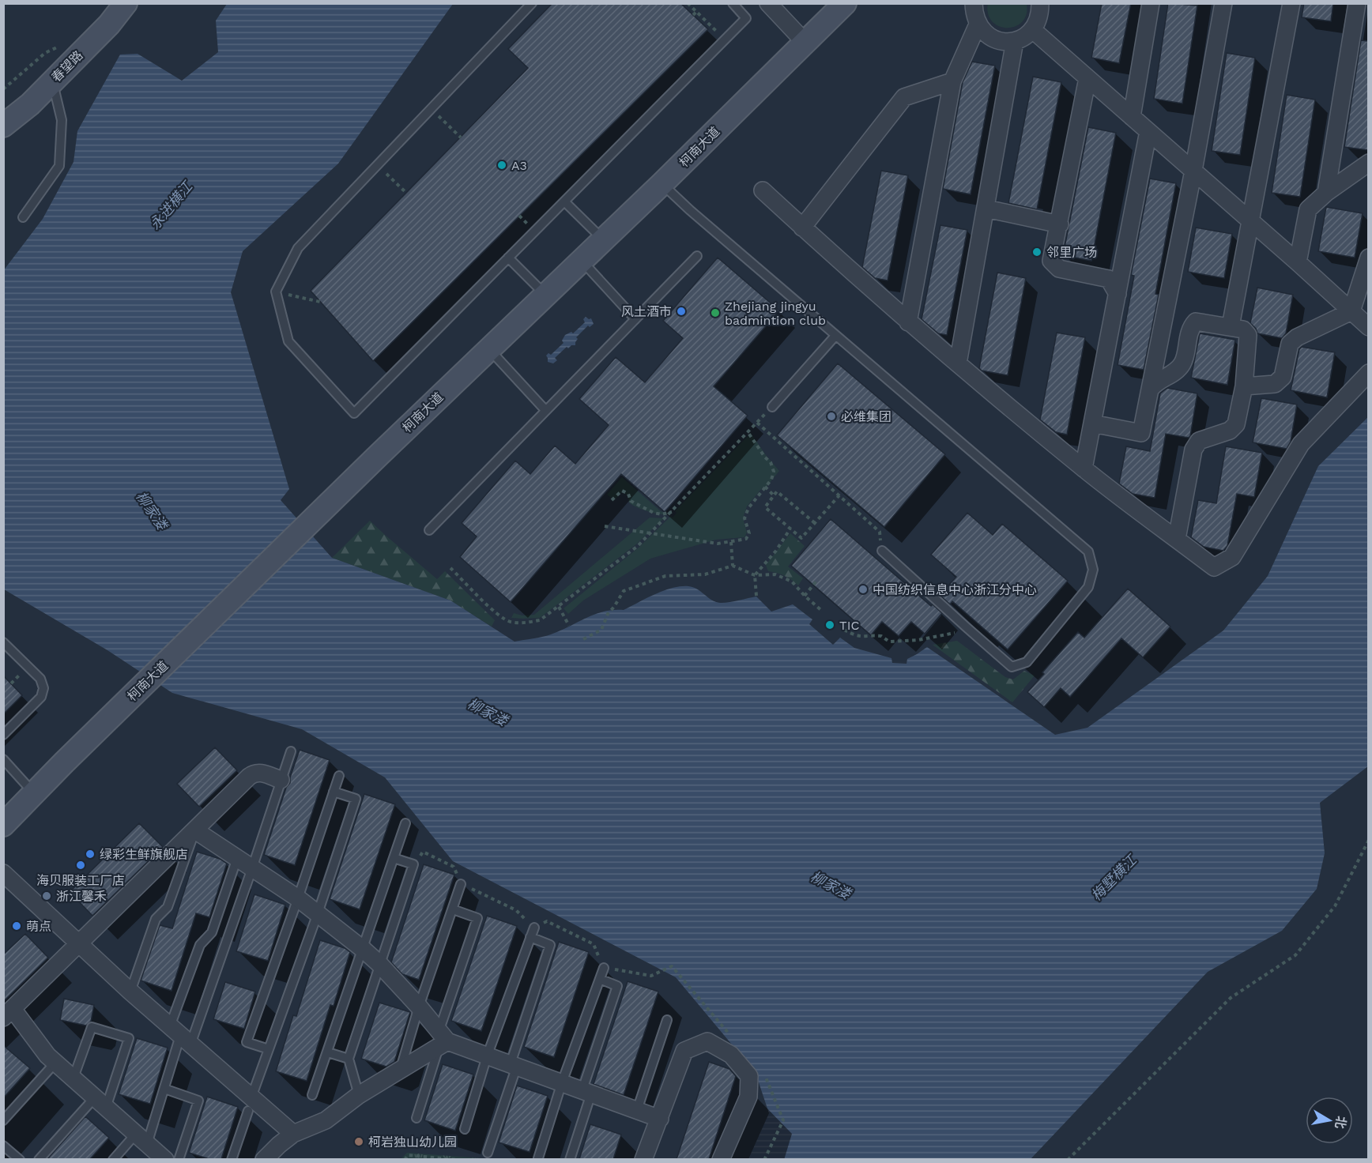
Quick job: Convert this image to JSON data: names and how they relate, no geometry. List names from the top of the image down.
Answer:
{
  "streets": {
    "main road": ["春望路", "柯南大道"]
  },
  "water": ["永进横江", "柳家溇", "梅墅横江"],
  "places": [
    "A3",
    "邻里广场",
    "风土酒市",
    "Zhejiang jingyu badmintion club",
    "必维集团",
    "中国纺织信息中心浙江分中心",
    "TIC",
    "绿彩生鲜旗舰店",
    "海贝服装工厂店",
    "浙江馨禾",
    "萌点",
    "柯岩独山幼儿园"
  ],
  "north": "right"
}
